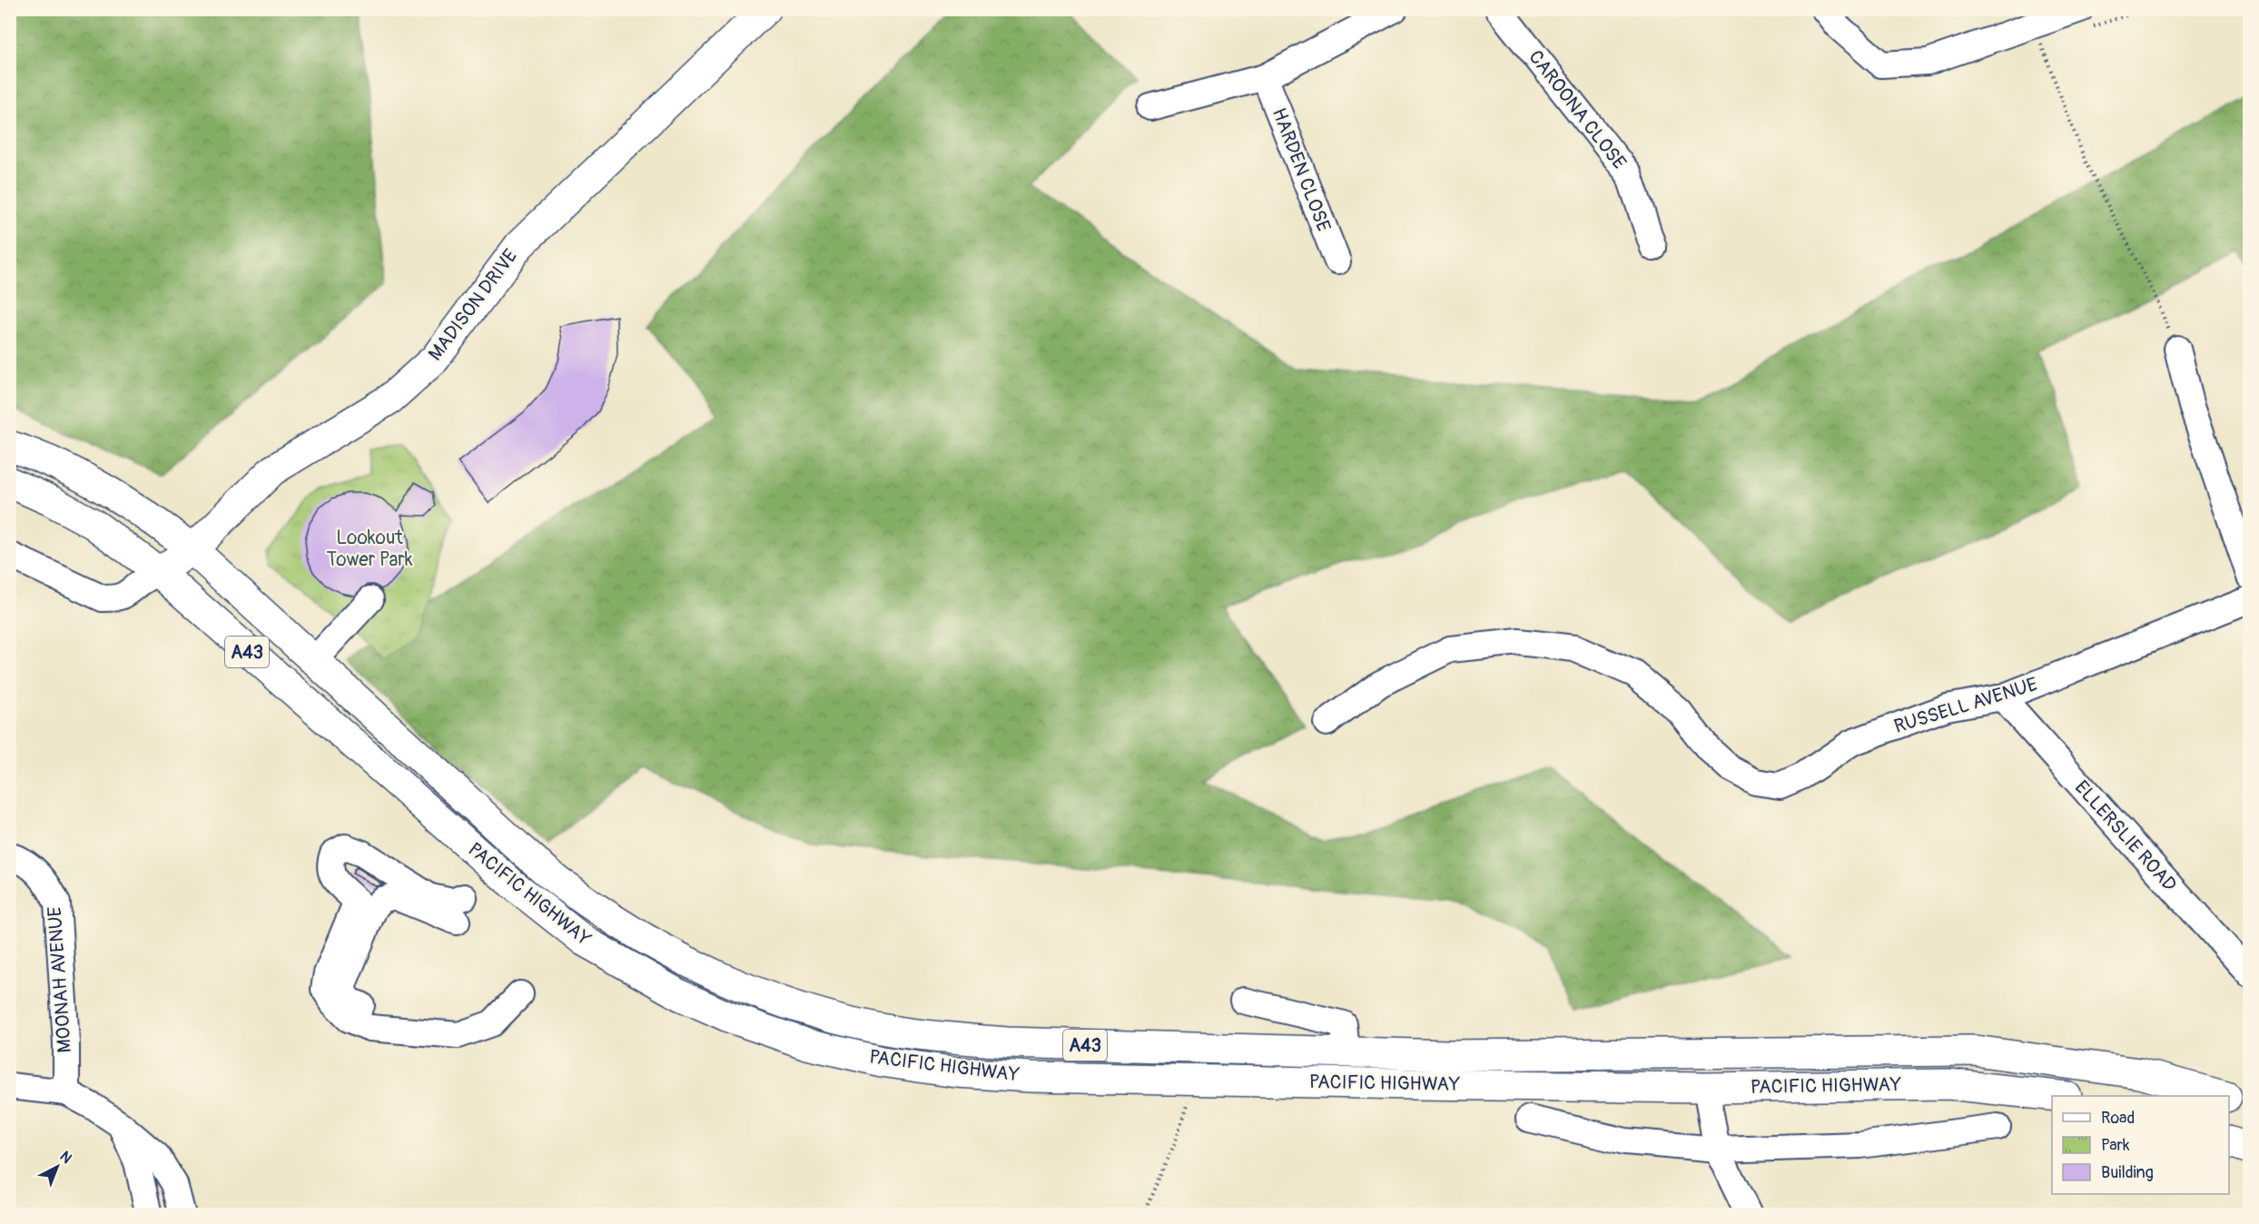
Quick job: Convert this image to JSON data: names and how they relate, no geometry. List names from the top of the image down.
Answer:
{
  "streets": {
    "main road": ["MADISON DRIVE", "A43", "PACIFIC HIGHWAY"],
    "street": [
      "CAROONA CLOSE",
      "HARDEN CLOSE",
      "RUSSELL AVENUE",
      "ELLERSLIE ROAD",
      "MOONAH AVENUE"
    ]
  },
  "crossings": [
    ["MADISON DRIVE", "PACIFIC HIGHWAY"],
    ["RUSSELL AVENUE", "ELLERSLIE ROAD"]
  ],
  "parks": ["Lookout Tower Park"],
  "legend": ["Road", "Park", "Building"],
  "north": "top right"
}
